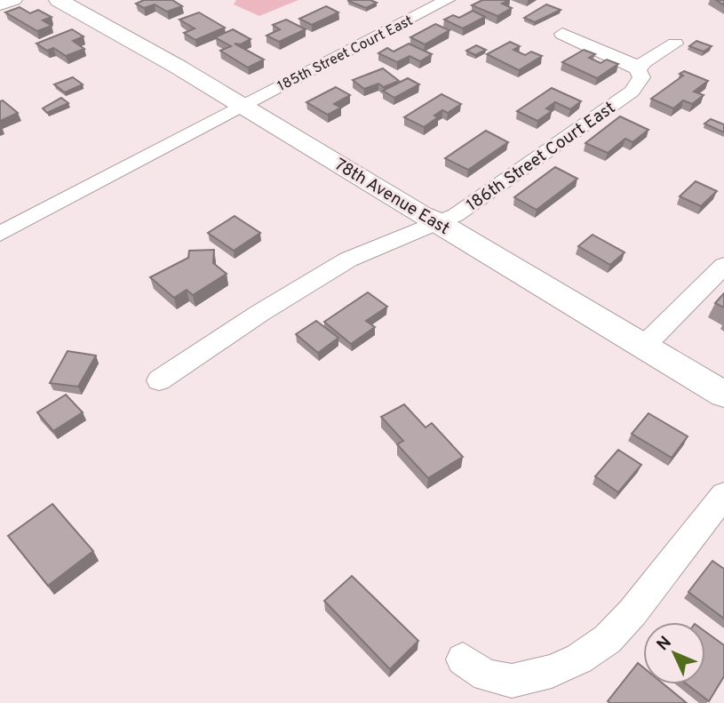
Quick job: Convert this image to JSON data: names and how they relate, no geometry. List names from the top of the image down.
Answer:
{
  "streets": {
    "street": ["185th Street Court East", "186th Street Court East", "78th Avenue East"]
  },
  "crossings": [
    ["185th Street Court East", "78th Avenue East"],
    ["186th Street Court East", "78th Avenue East"]
  ],
  "north": "top left"
}
